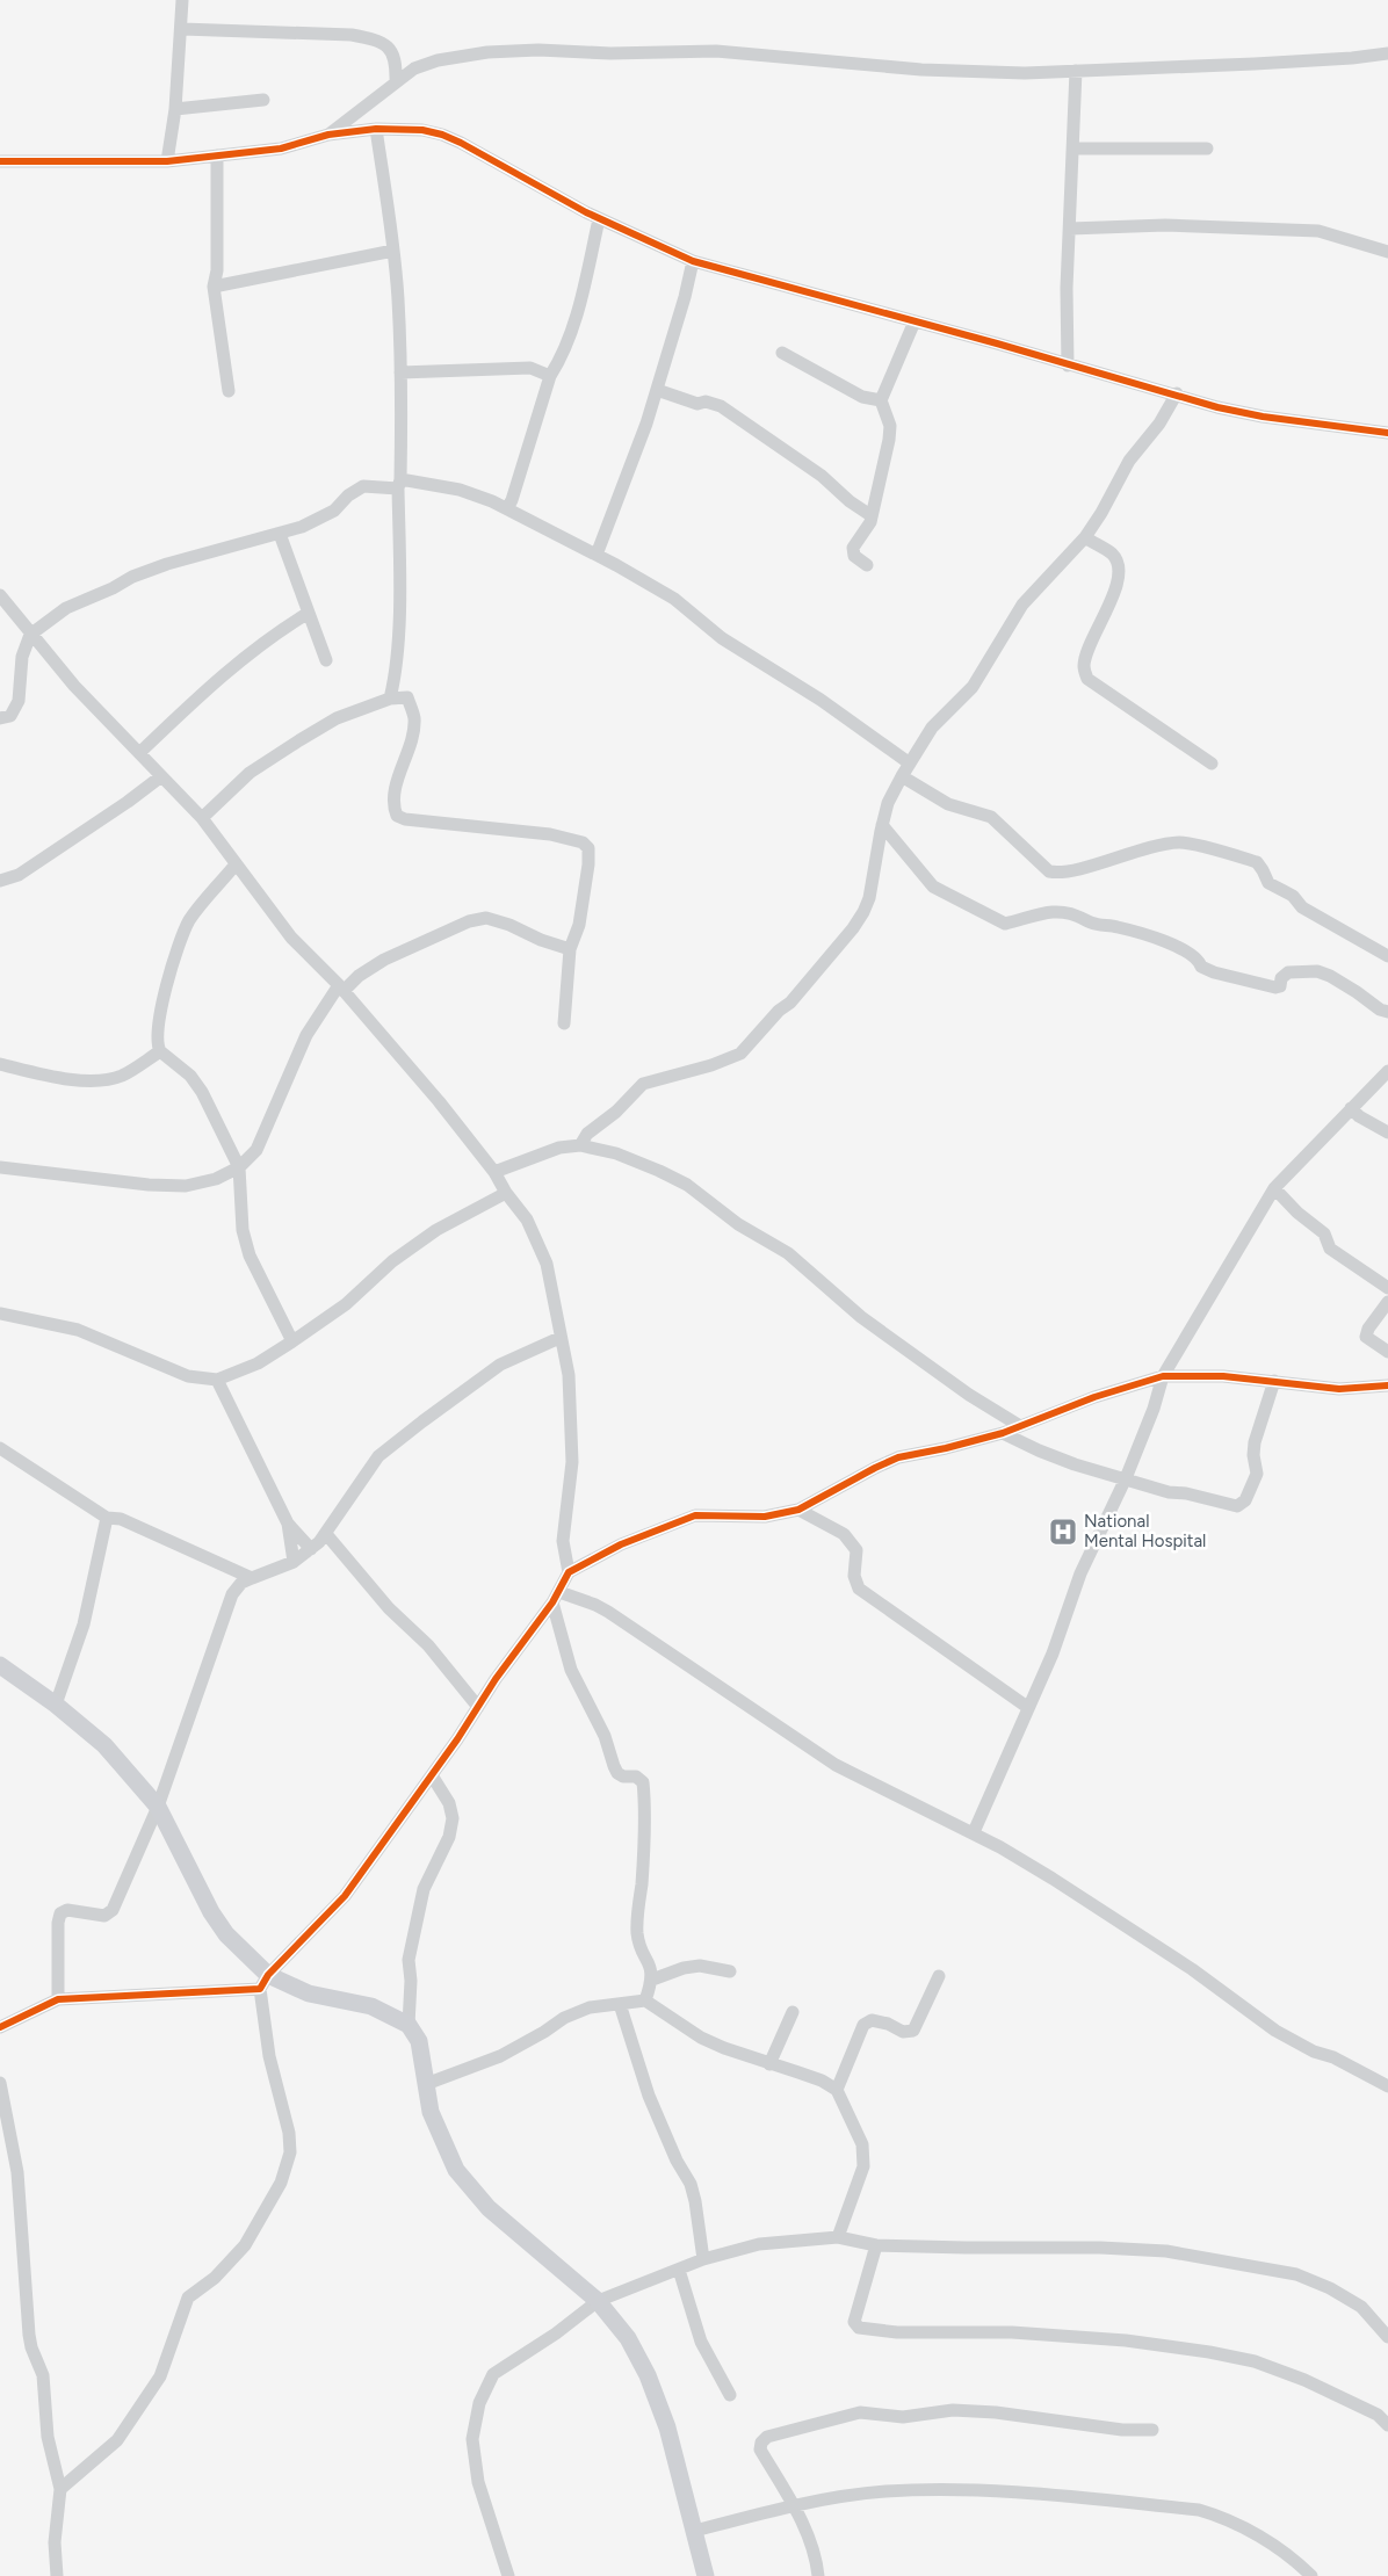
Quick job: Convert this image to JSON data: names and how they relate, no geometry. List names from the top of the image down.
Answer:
{
  "places": {
    "hospital": ["National Mental Hospital"]
  }
}
